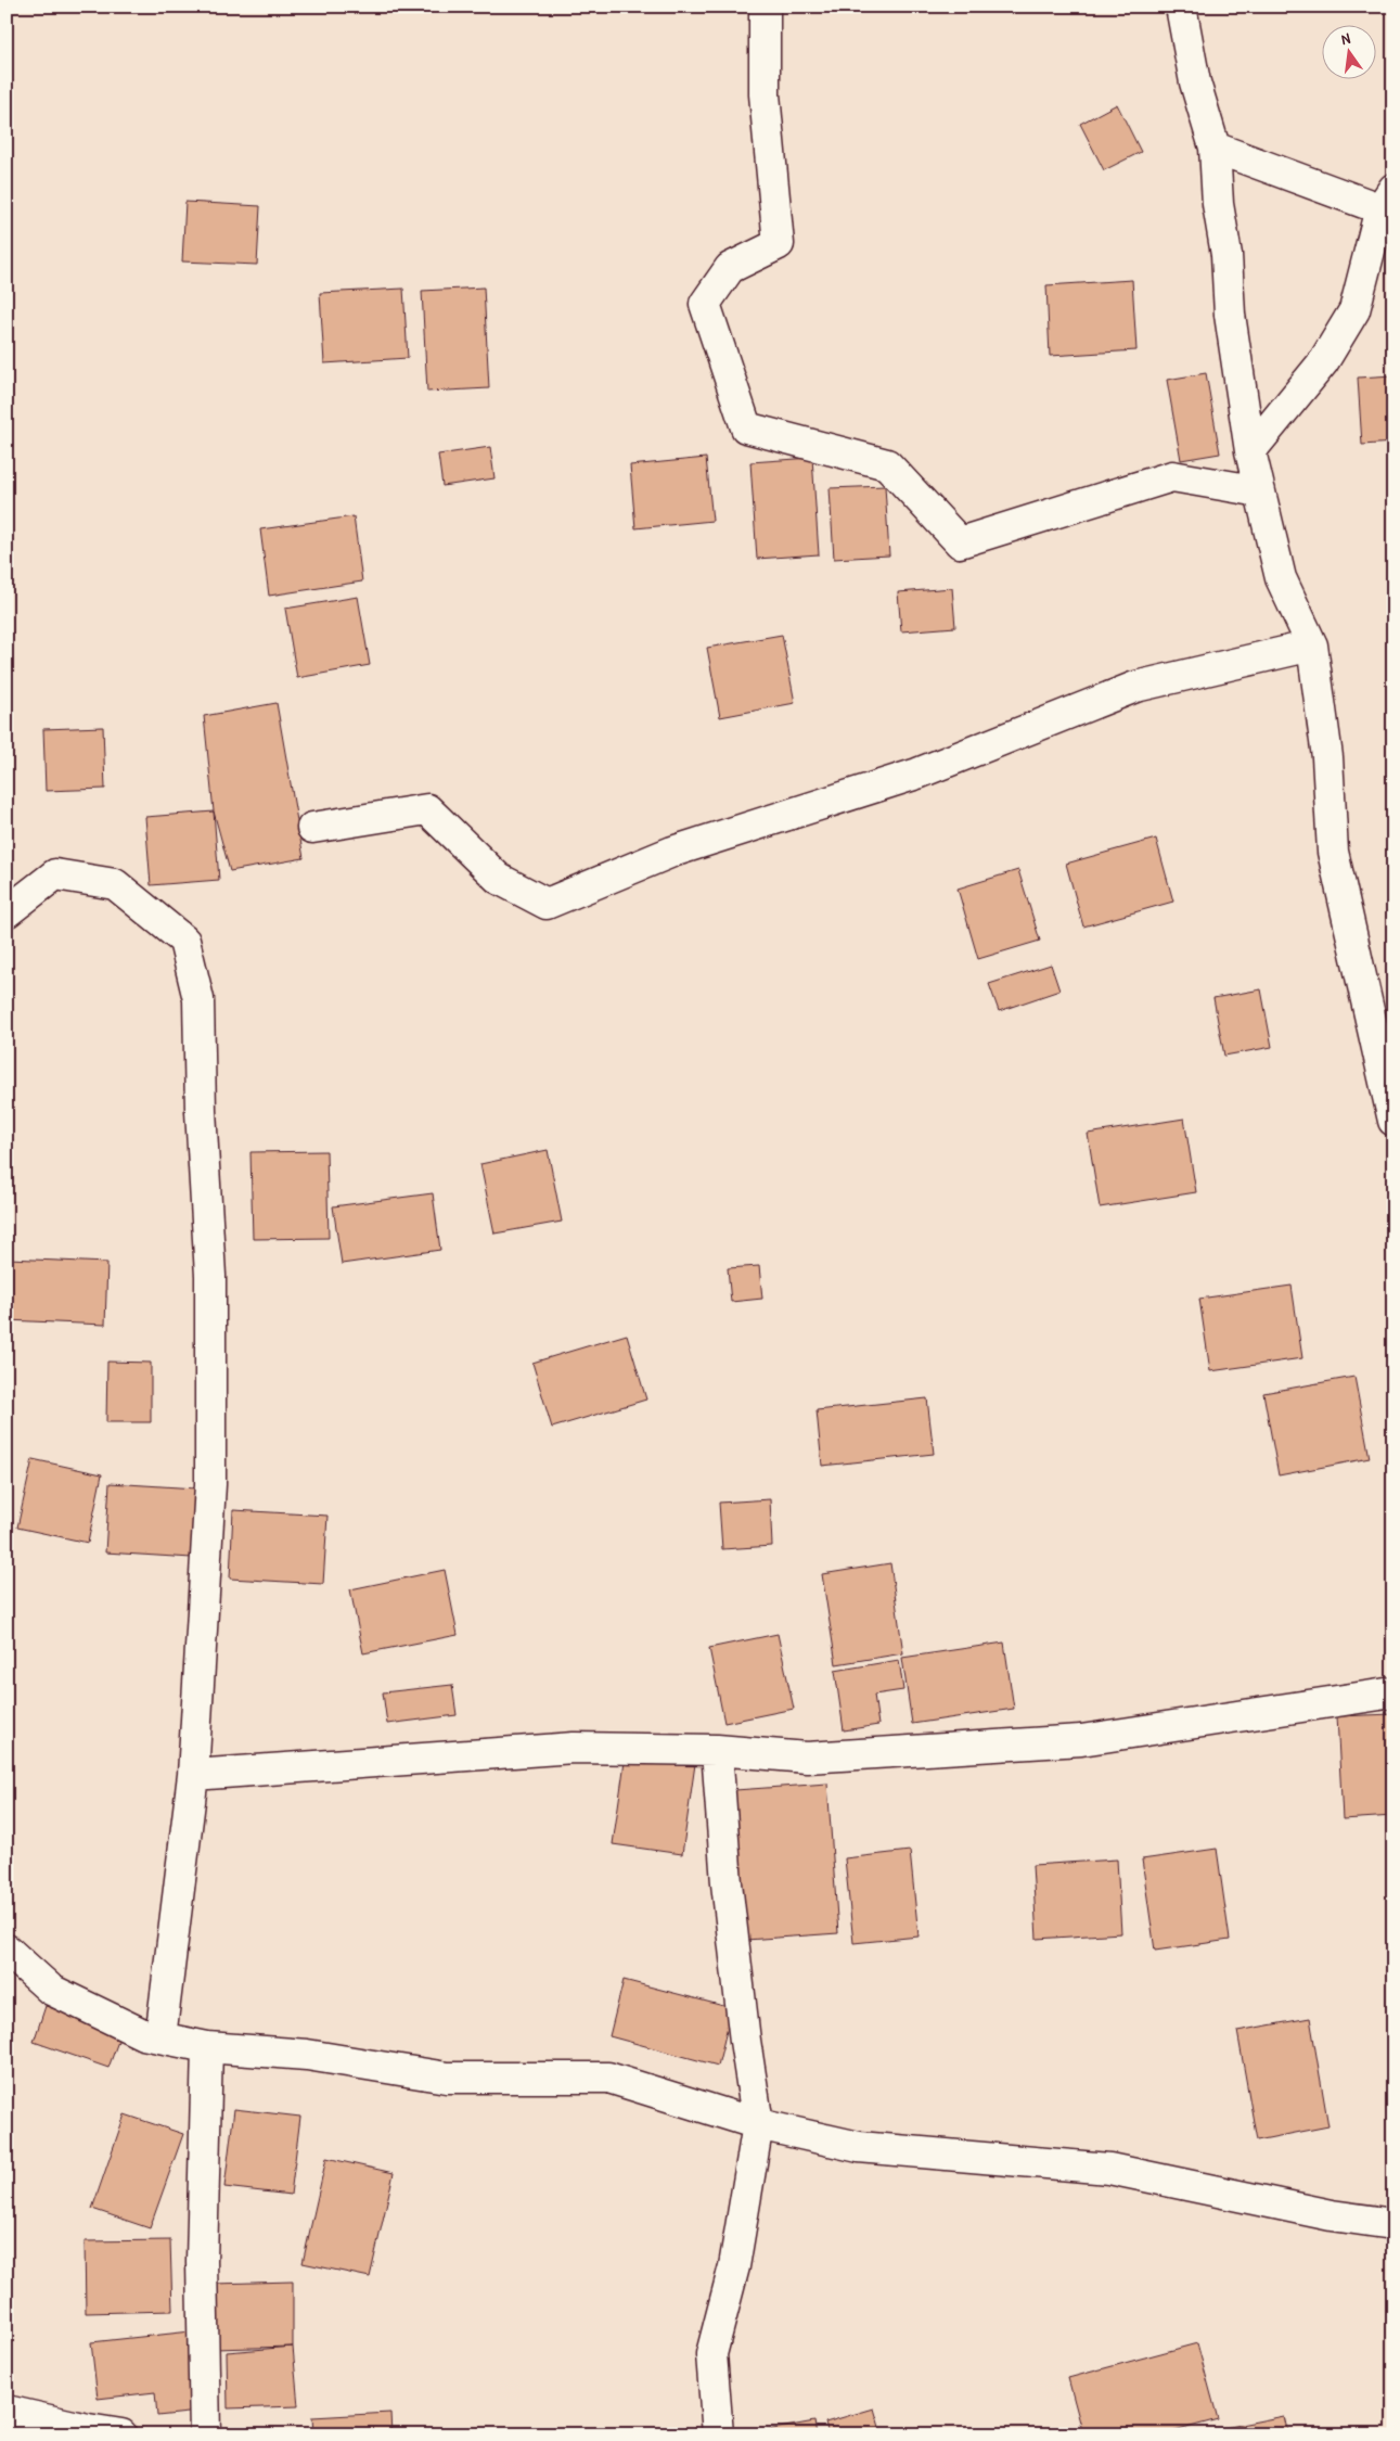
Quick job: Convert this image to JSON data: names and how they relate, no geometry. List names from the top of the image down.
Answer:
{
  "north": "top"
}
